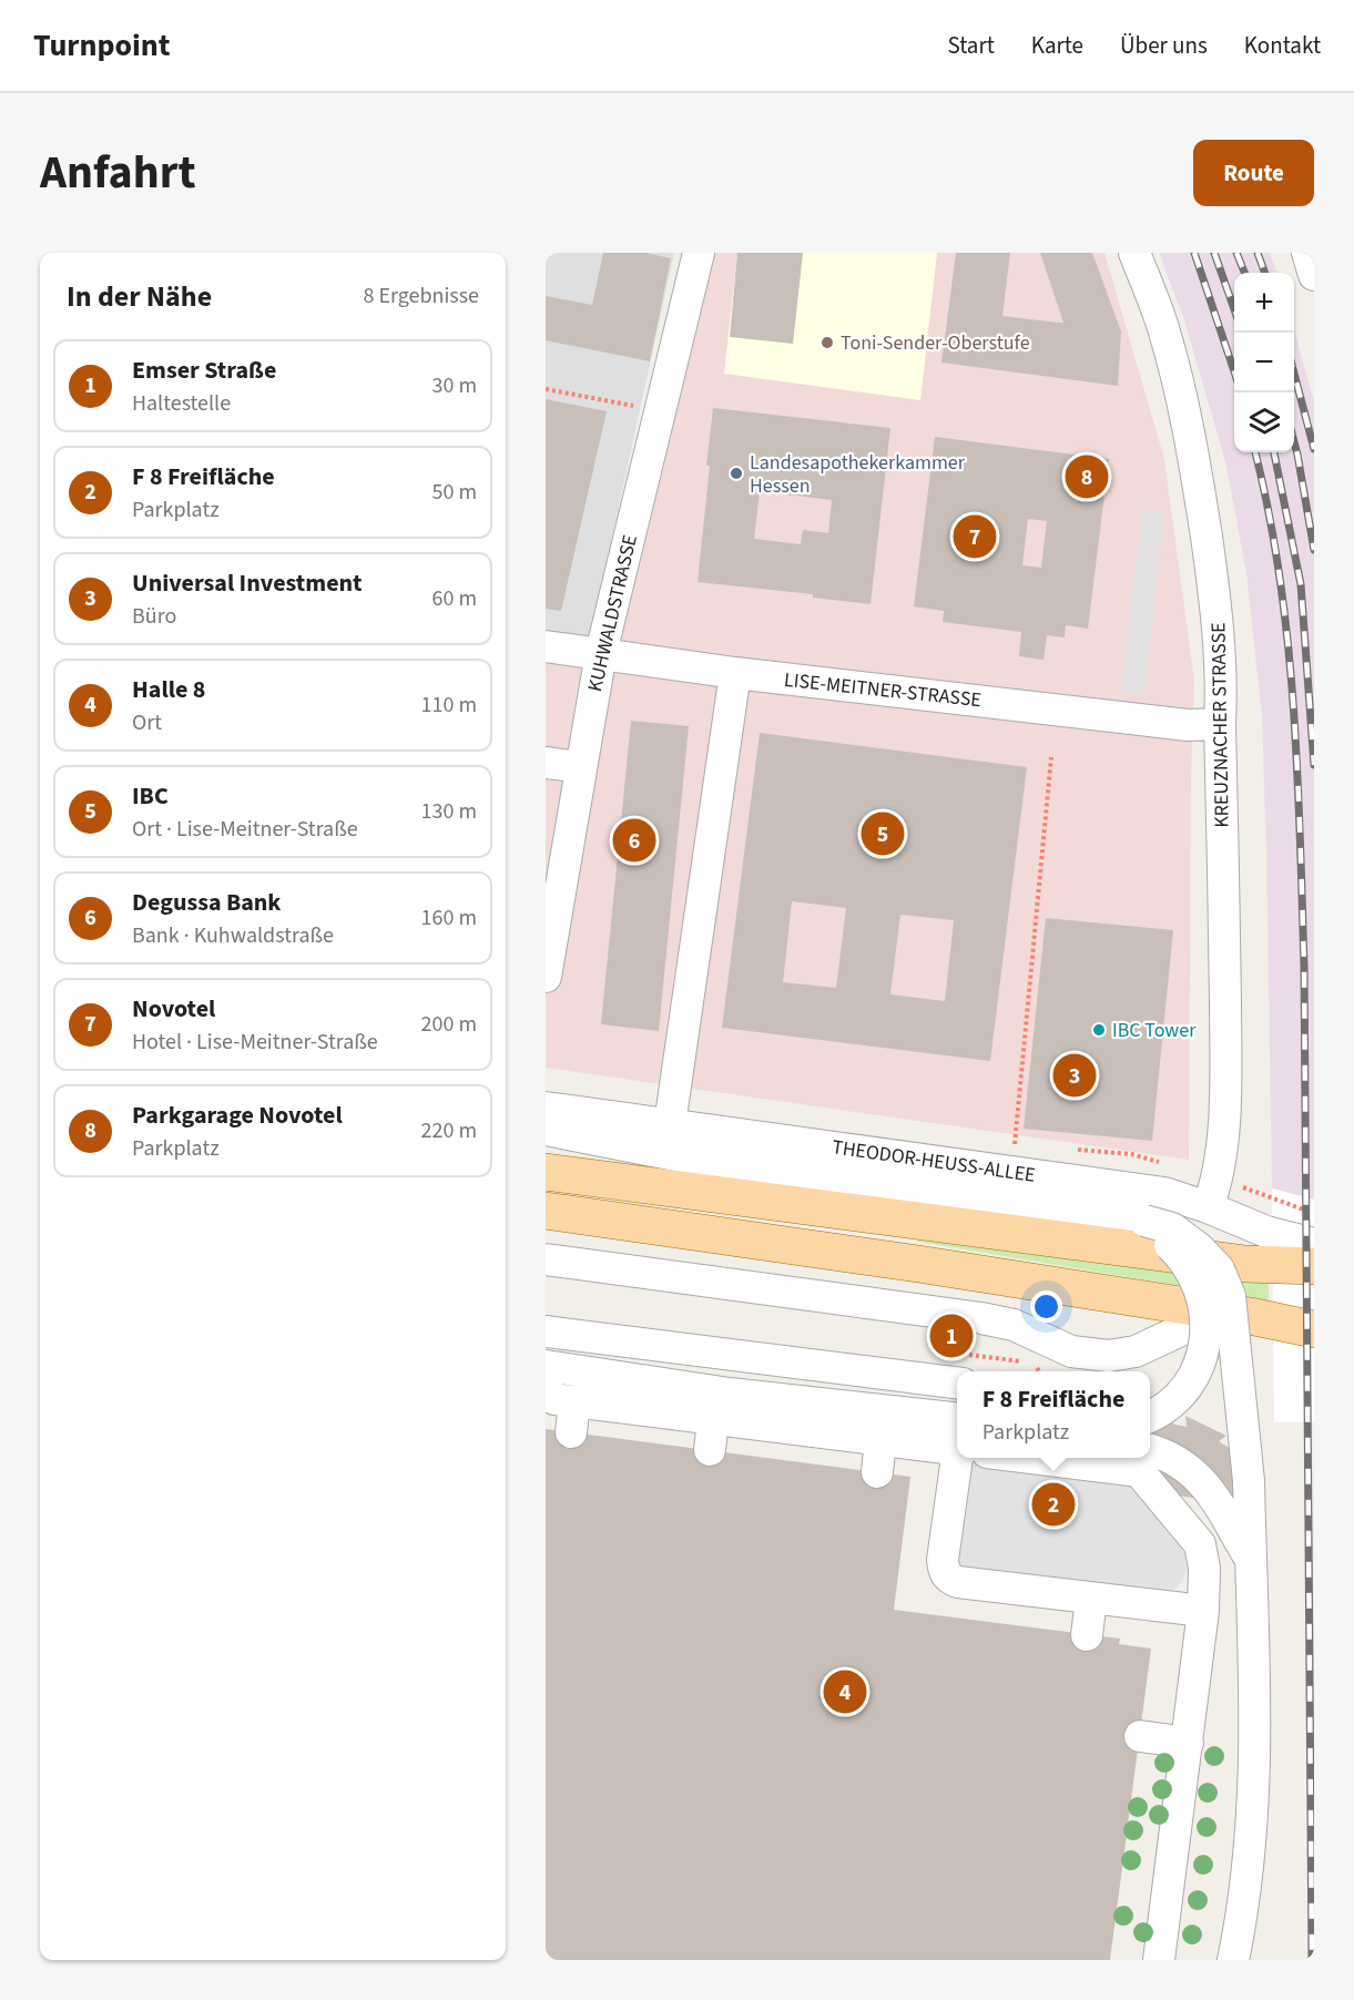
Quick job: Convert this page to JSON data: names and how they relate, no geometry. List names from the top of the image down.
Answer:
{
  "streets": {
    "street": [
      "KUHWALDSTRASSE",
      "LISE-MEITNER-STRASSE",
      "KREUZNACHER STRASSE",
      "THEODOR-HEUSS-ALLEE"
    ]
  },
  "crossings": [
    ["KUHWALDSTRASSE", "LISE-MEITNER-STRASSE"],
    ["LISE-MEITNER-STRASSE", "KREUZNACHER STRASSE"],
    ["KREUZNACHER STRASSE", "THEODOR-HEUSS-ALLEE"]
  ],
  "places": ["Toni-Sender-Oberstufe", "Landesapothekerkammer Hessen", "IBC Tower"],
  "page": {
    "header": "Turnpoint",
    "nav": [
      "Start",
      "Karte",
      "Über uns",
      "Kontakt"
    ],
    "title": "Anfahrt",
    "buttons": "Route",
    "heading": ["In der Nähe", "8 Ergebnisse"],
    "map_buttons": ["+", "−"],
    "list": [
      {
        "mark": "1",
        "name": "Emser Straße",
        "note": "Haltestelle",
        "value": "30 m"
      },
      {
        "mark": "2",
        "name": "F 8 Freifläche",
        "note": "Parkplatz",
        "value": "50 m"
      },
      {
        "mark": "3",
        "name": "Universal Investment",
        "note": "Büro",
        "value": "60 m"
      },
      {
        "mark": "4",
        "name": "Halle 8",
        "note": "Ort",
        "value": "110 m"
      },
      {
        "mark": "5",
        "name": "IBC",
        "note": "Ort · Lise-Meitner-Straße",
        "value": "130 m"
      },
      {
        "mark": "6",
        "name": "Degussa Bank",
        "note": "Bank · Kuhwaldstraße",
        "value": "160 m"
      },
      {
        "mark": "7",
        "name": "Novotel",
        "note": "Hotel · Lise-Meitner-Straße",
        "value": "200 m"
      },
      {
        "mark": "8",
        "name": "Parkgarage Novotel",
        "note": "Parkplatz",
        "value": "220 m"
      }
    ],
    "pins": [
      "8",
      "7",
      "5",
      "6",
      "3",
      "1",
      "2",
      "4"
    ],
    "popup": ["F 8 Freifläche", "Parkplatz"]
  }
}
